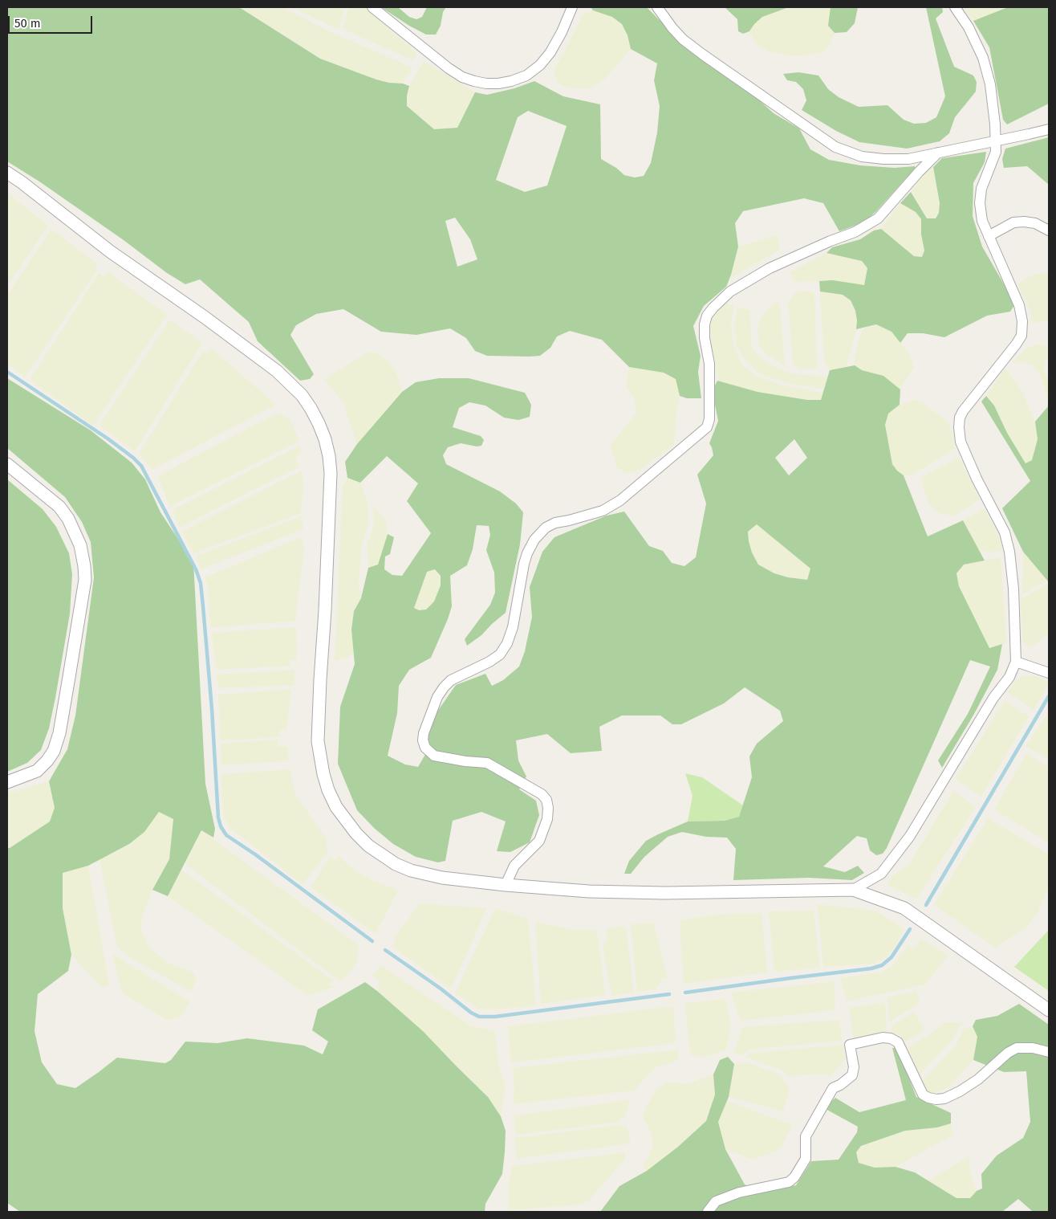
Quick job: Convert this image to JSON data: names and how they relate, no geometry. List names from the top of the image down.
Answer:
{
  "scale_bar": "50 m"
}
